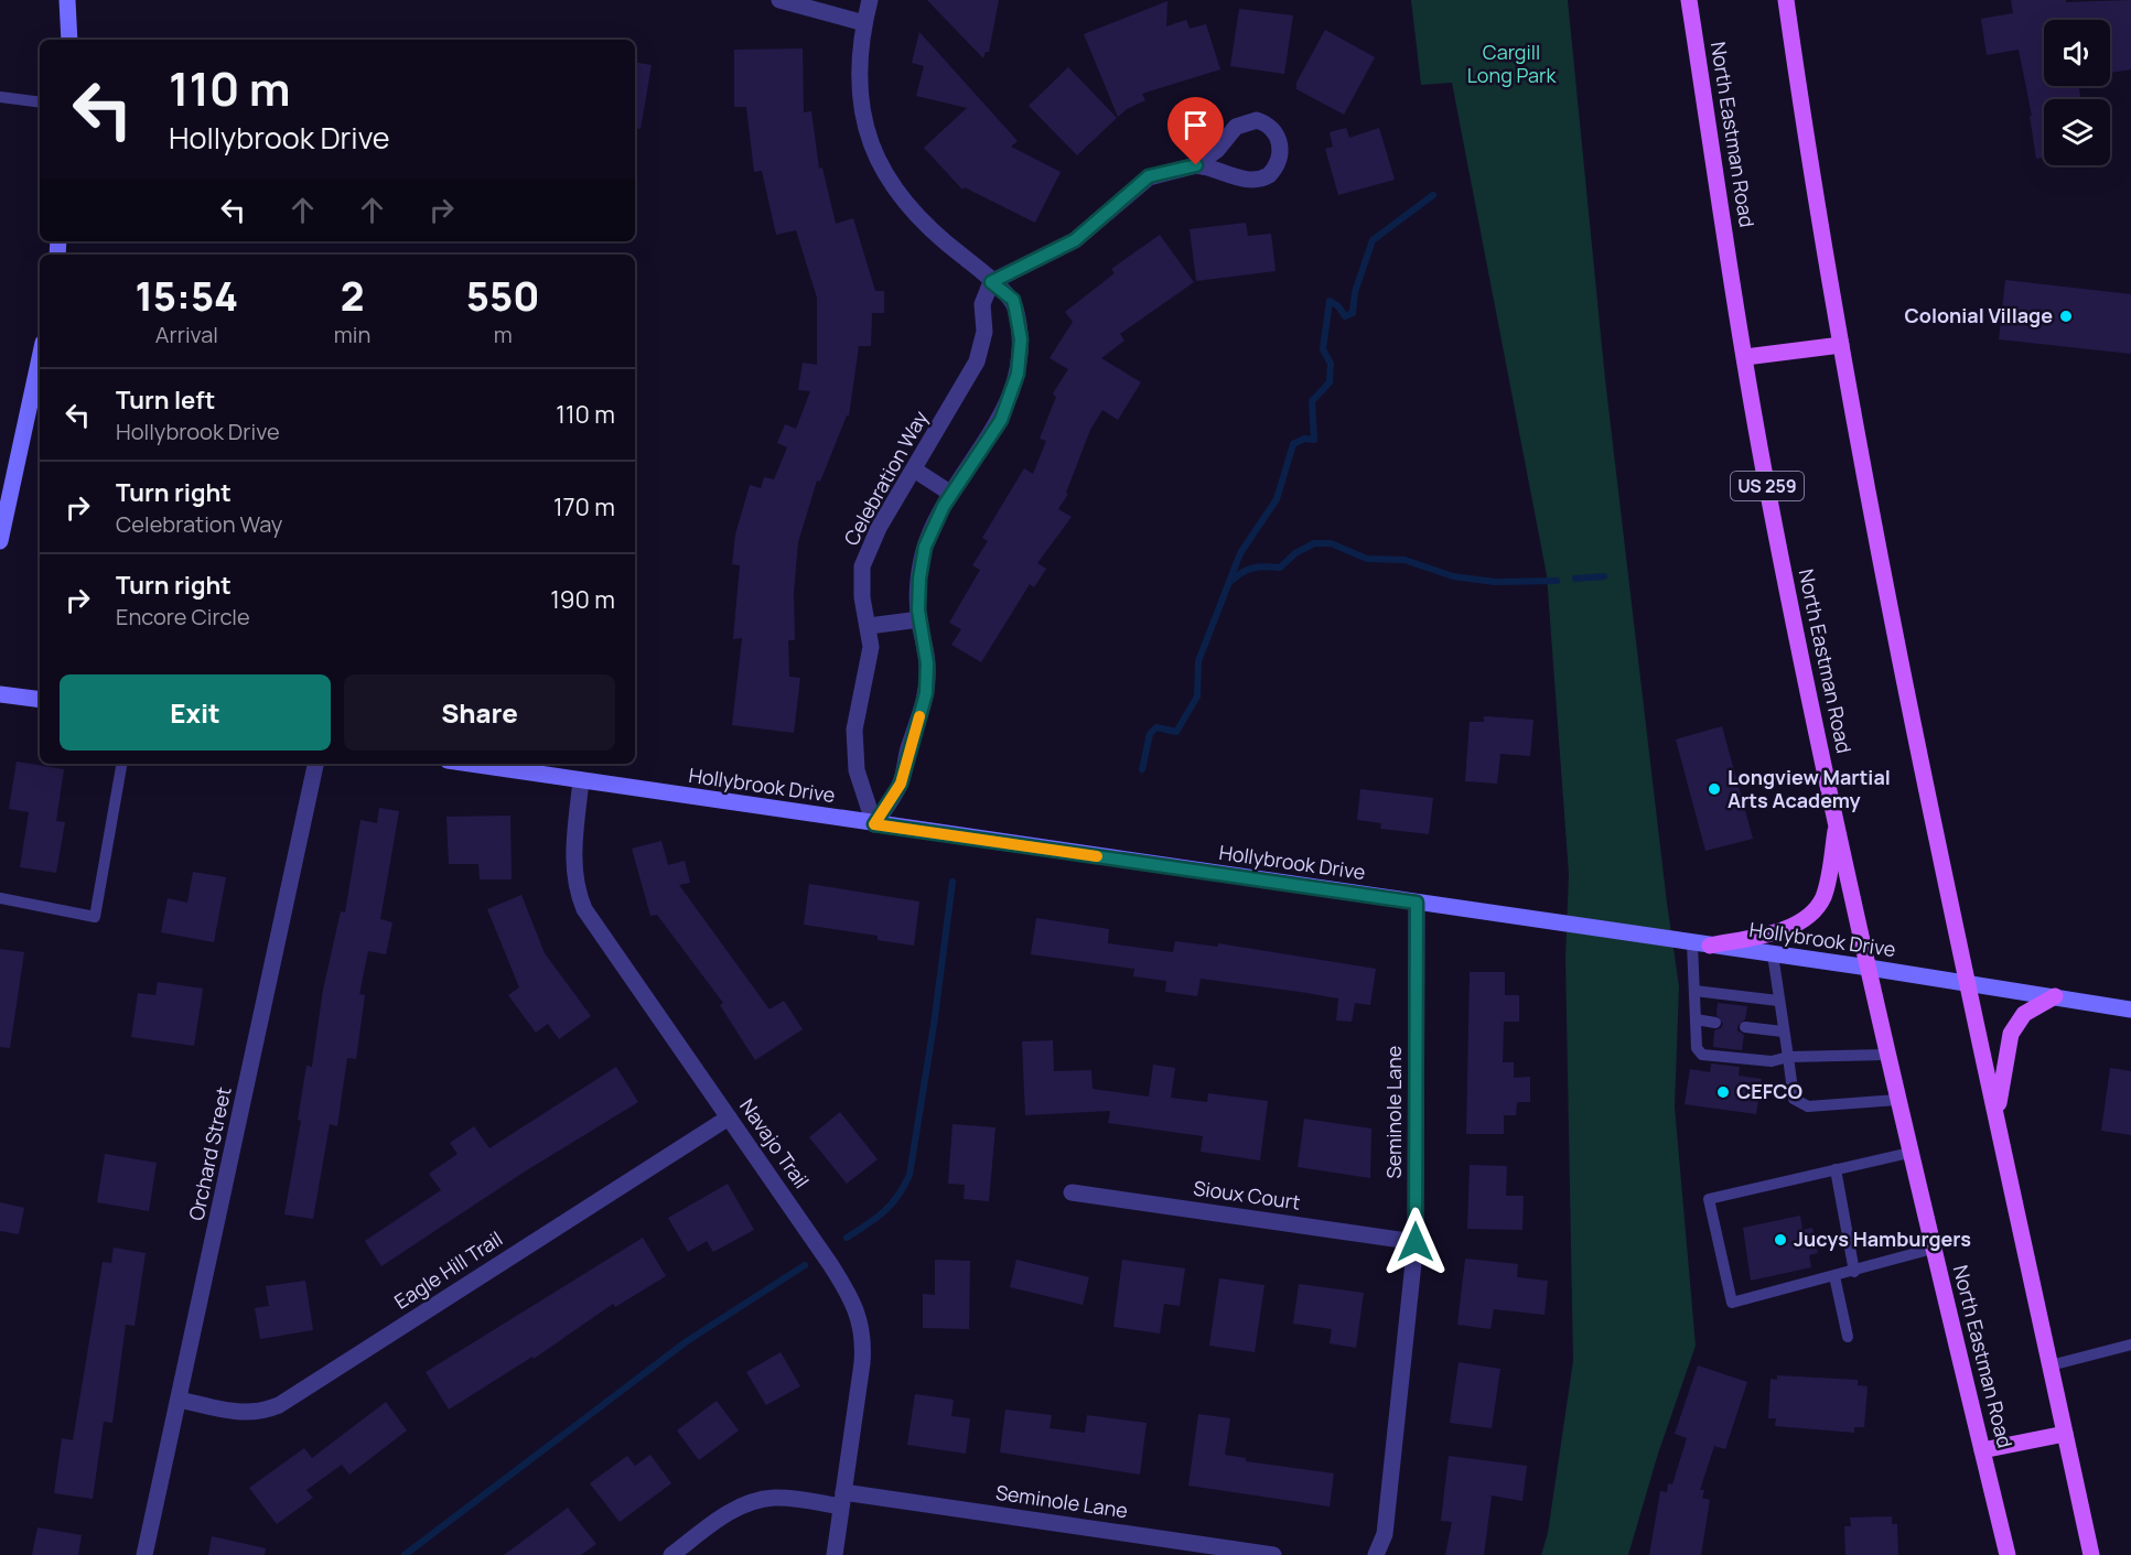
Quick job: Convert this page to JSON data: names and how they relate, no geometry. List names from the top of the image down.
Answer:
{
  "streets": {
    "main road": ["North Eastman Road", "US 259", "Hollybrook Drive"],
    "street": [
      "Celebration Way",
      "Seminole Lane",
      "Navajo Trail",
      "Orchard Street",
      "Sioux Court",
      "Eagle Hill Trail"
    ]
  },
  "crossings": [
    ["North Eastman Road", "Hollybrook Drive"],
    ["Celebration Way", "Hollybrook Drive"],
    ["Hollybrook Drive", "Seminole Lane"],
    ["Hollybrook Drive", "Navajo Trail"],
    ["Seminole Lane", "Navajo Trail"],
    ["Seminole Lane", "Sioux Court"],
    ["Navajo Trail", "Eagle Hill Trail"],
    ["Orchard Street", "Eagle Hill Trail"]
  ],
  "parks": ["Cargill Long Park"],
  "places": [
    "Colonial Village",
    "Longview Martial Arts Academy",
    "CEFCO",
    "Jucys Hamburgers"
  ],
  "page": {
    "turn": ["110 m", "Hollybrook Drive"],
    "eta": [
      "15:54",
      "Arrival",
      "2",
      "min",
      "550",
      "m"
    ],
    "list": [
      {
        "name": "Turn left",
        "note": "Hollybrook Drive",
        "value": "110 m"
      },
      {
        "name": "Turn right",
        "note": "Celebration Way",
        "value": "170 m"
      },
      {
        "name": "Turn right",
        "note": "Encore Circle",
        "value": "190 m"
      }
    ],
    "buttons": ["Exit", "Share"]
  }
}
